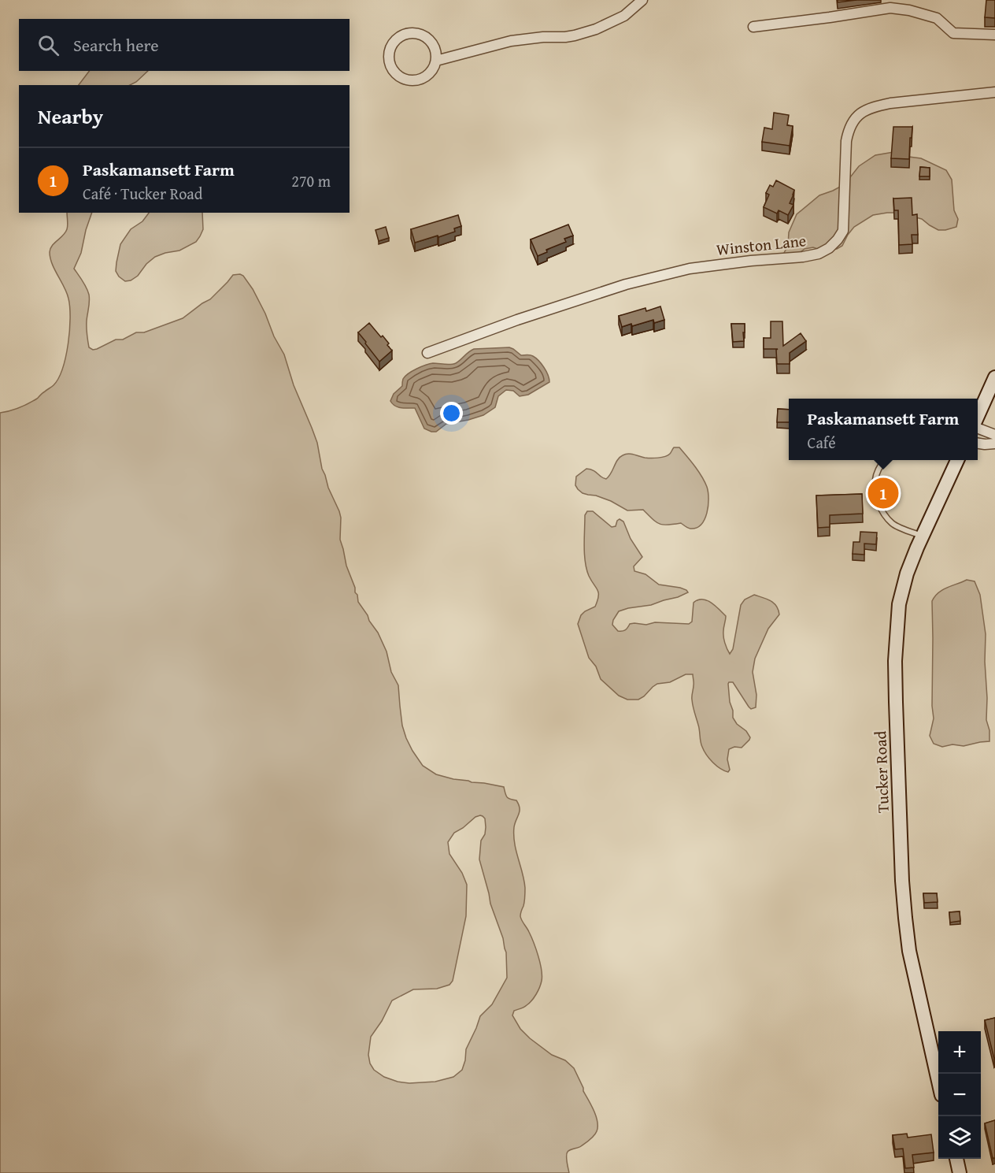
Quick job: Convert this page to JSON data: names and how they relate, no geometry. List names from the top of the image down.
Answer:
{
  "streets": {
    "main road": ["Tucker Road"],
    "street": ["Winston Lane"]
  },
  "page": {
    "search": "Search here",
    "heading": "Nearby",
    "list": [
      {
        "mark": "1",
        "name": "Paskamansett Farm",
        "note": "Café · Tucker Road",
        "value": "270 m"
      }
    ],
    "popup": ["Paskamansett Farm", "Café"],
    "pins": "1",
    "map_buttons": ["+", "−"]
  }
}
